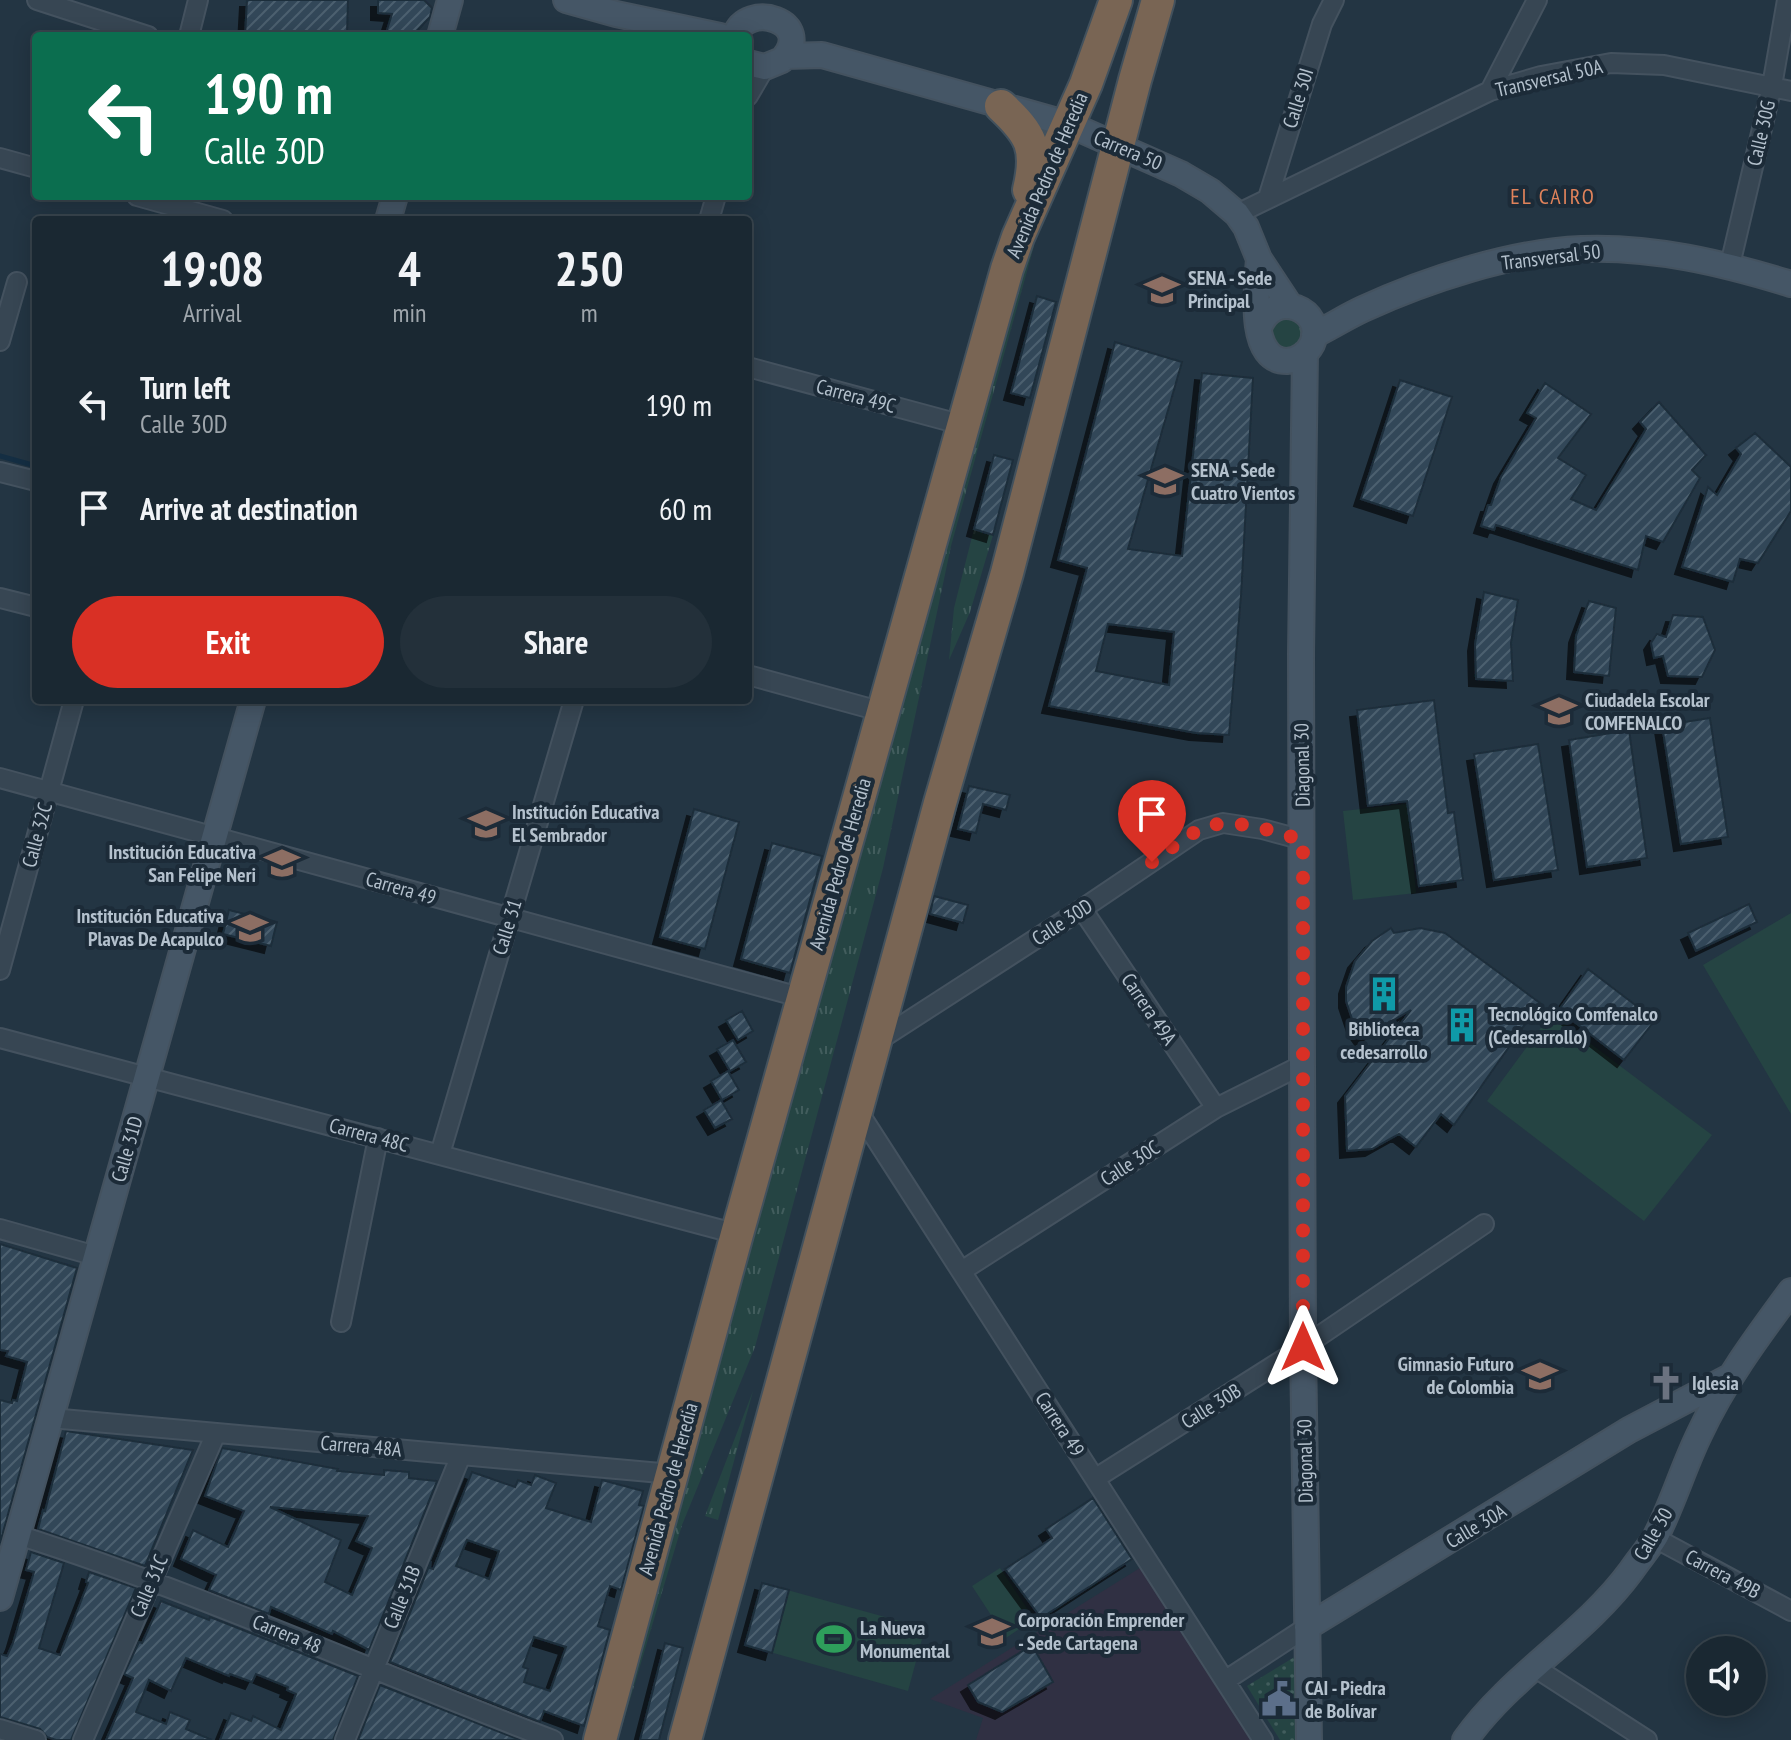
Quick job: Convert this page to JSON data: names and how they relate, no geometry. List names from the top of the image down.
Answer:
{
  "streets": {
    "highway": ["Avenida Pedro de Heredia"],
    "street": [
      "Transversal 50A",
      "Calle 30I",
      "Calle 30G",
      "Carrera 50",
      "Transversal 50",
      "Carrera 49C",
      "Diagonal 30",
      "Calle 32C",
      "Carrera 49",
      "Calle 30D",
      "Calle 31",
      "Carrera 49A",
      "Carrera 48C",
      "Calle 31D",
      "Calle 30C",
      "Calle 30B",
      "Carrera 48A",
      "Calle 30A",
      "Calle 30",
      "Carrera 49B",
      "Calle 31C",
      "Calle 31B",
      "Carrera 48"
    ]
  },
  "crossings": [
    ["Transversal 50A", "Calle 30I"],
    ["Transversal 50A", "Calle 30G"],
    ["Transversal 50A", "Carrera 50"],
    ["Calle 30G", "Transversal 50"],
    ["Carrera 50", "Avenida Pedro de Heredia"],
    ["Carrera 50", "Transversal 50"],
    ["Carrera 50", "Diagonal 30"],
    ["Avenida Pedro de Heredia", "Carrera 49C"],
    ["Avenida Pedro de Heredia", "Carrera 49"],
    ["Avenida Pedro de Heredia", "Carrera 48C"],
    ["Avenida Pedro de Heredia", "Carrera 48A"],
    ["Transversal 50", "Diagonal 30"],
    ["Diagonal 30", "Calle 30D"],
    ["Diagonal 30", "Calle 30C"],
    ["Diagonal 30", "Calle 30B"],
    ["Diagonal 30", "Calle 30A"],
    ["Calle 32C", "Carrera 49"],
    ["Carrera 49", "Calle 31"],
    ["Carrera 49", "Calle 31D"],
    ["Carrera 49", "Calle 30C"],
    ["Carrera 49", "Calle 30B"],
    ["Carrera 49", "Calle 30A"],
    ["Calle 30D", "Carrera 49A"],
    ["Calle 31", "Carrera 48C"],
    ["Carrera 49A", "Calle 30C"],
    ["Carrera 48C", "Calle 31D"],
    ["Calle 31D", "Carrera 48A"],
    ["Calle 31D", "Carrera 48"],
    ["Carrera 48A", "Calle 31C"],
    ["Carrera 48A", "Calle 31B"],
    ["Calle 30A", "Calle 30"],
    ["Calle 30", "Carrera 49B"],
    ["Calle 31C", "Carrera 48"],
    ["Calle 31B", "Carrera 48"]
  ],
  "districts": ["EL CAIRO"],
  "places": {
    "school or university": [
      "SENA - Sede Principal",
      "SENA - Sede Cuatro Vientos",
      "Ciudadela Escolar COMFENALCO",
      "Institución Educativa El Sembrador",
      "Institución Educativa San Felipe Neri",
      "Institución Educativa Plavas De Acapulco",
      "Gimnasio Futuro de Colombia",
      "Corporación Emprender - Sede Cartagena"
    ],
    "building": ["Biblioteca cedesarrollo", "Tecnológico Comfenalco (Cedesarrollo)"],
    "church": ["Iglesia"],
    "sports": ["La Nueva Monumental"],
    "public building": ["CAI - Piedra de Bolívar"]
  },
  "page": {
    "turn": ["190 m", "Calle 30D"],
    "eta": [
      "19:08",
      "Arrival",
      "4",
      "min",
      "250",
      "m"
    ],
    "list": [
      {
        "name": "Turn left",
        "note": "Calle 30D",
        "value": "190 m"
      },
      {
        "name": "Arrive at destination",
        "value": "60 m"
      }
    ],
    "buttons": ["Exit", "Share"]
  }
}
